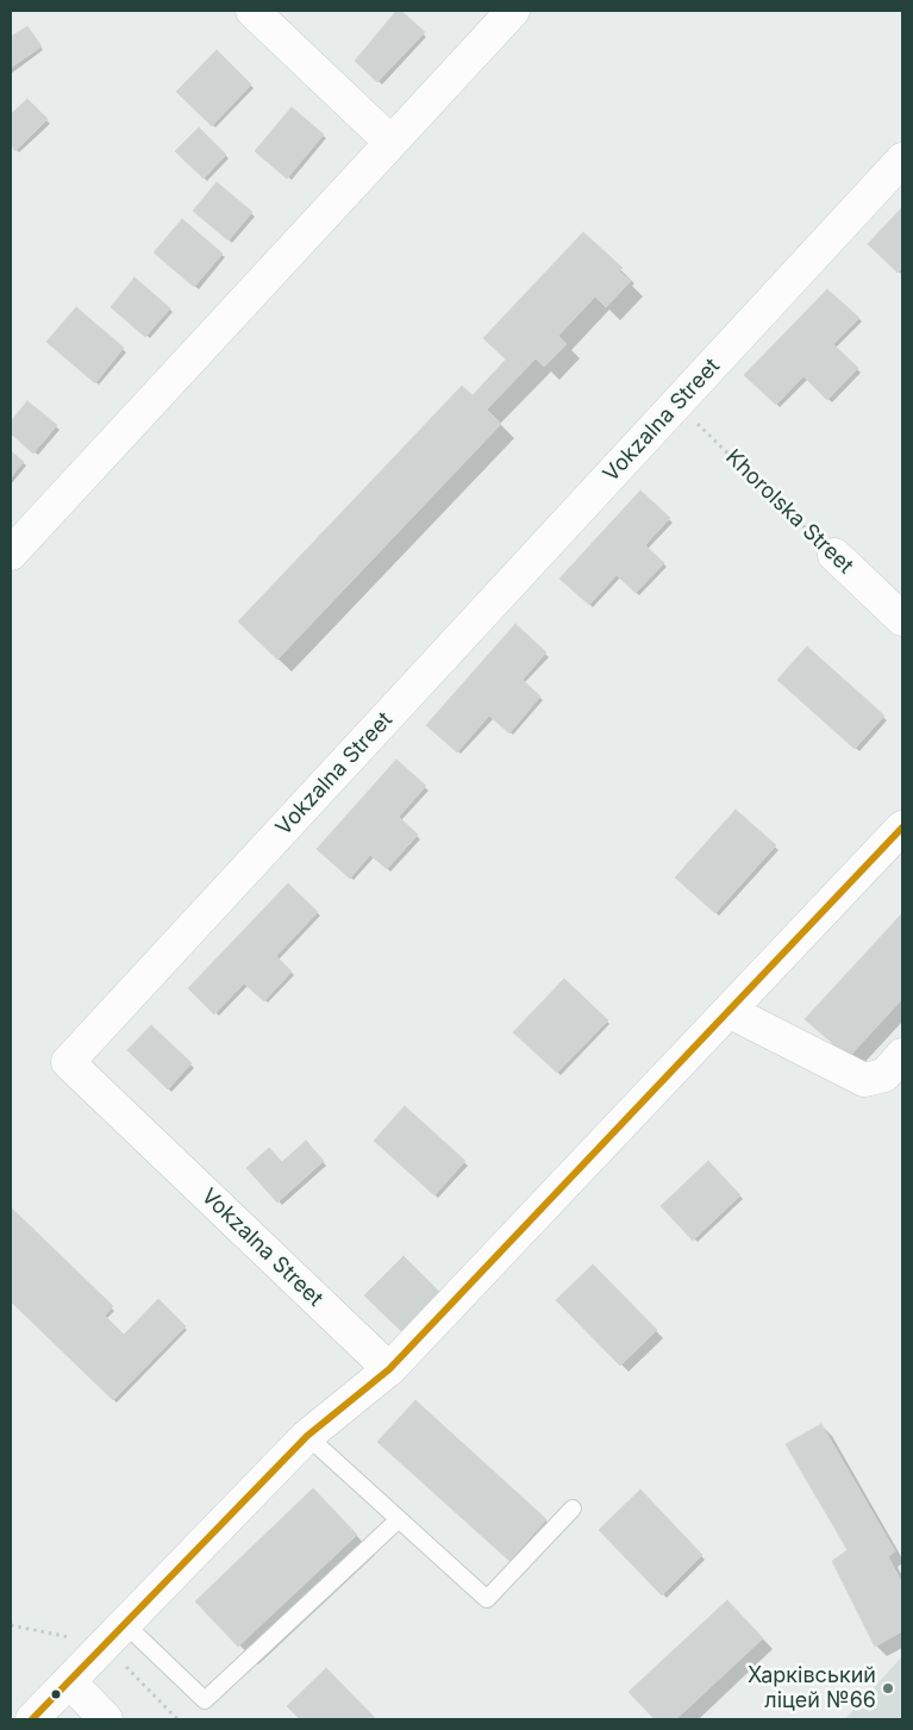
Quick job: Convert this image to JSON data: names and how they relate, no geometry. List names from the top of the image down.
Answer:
{
  "streets": {
    "street": ["Vokzalna Street", "Khorolska Street"]
  },
  "crossings": [
    ["Vokzalna Street", "Khorolska Street"]
  ],
  "places": ["Харківський ліцей №66"]
}
